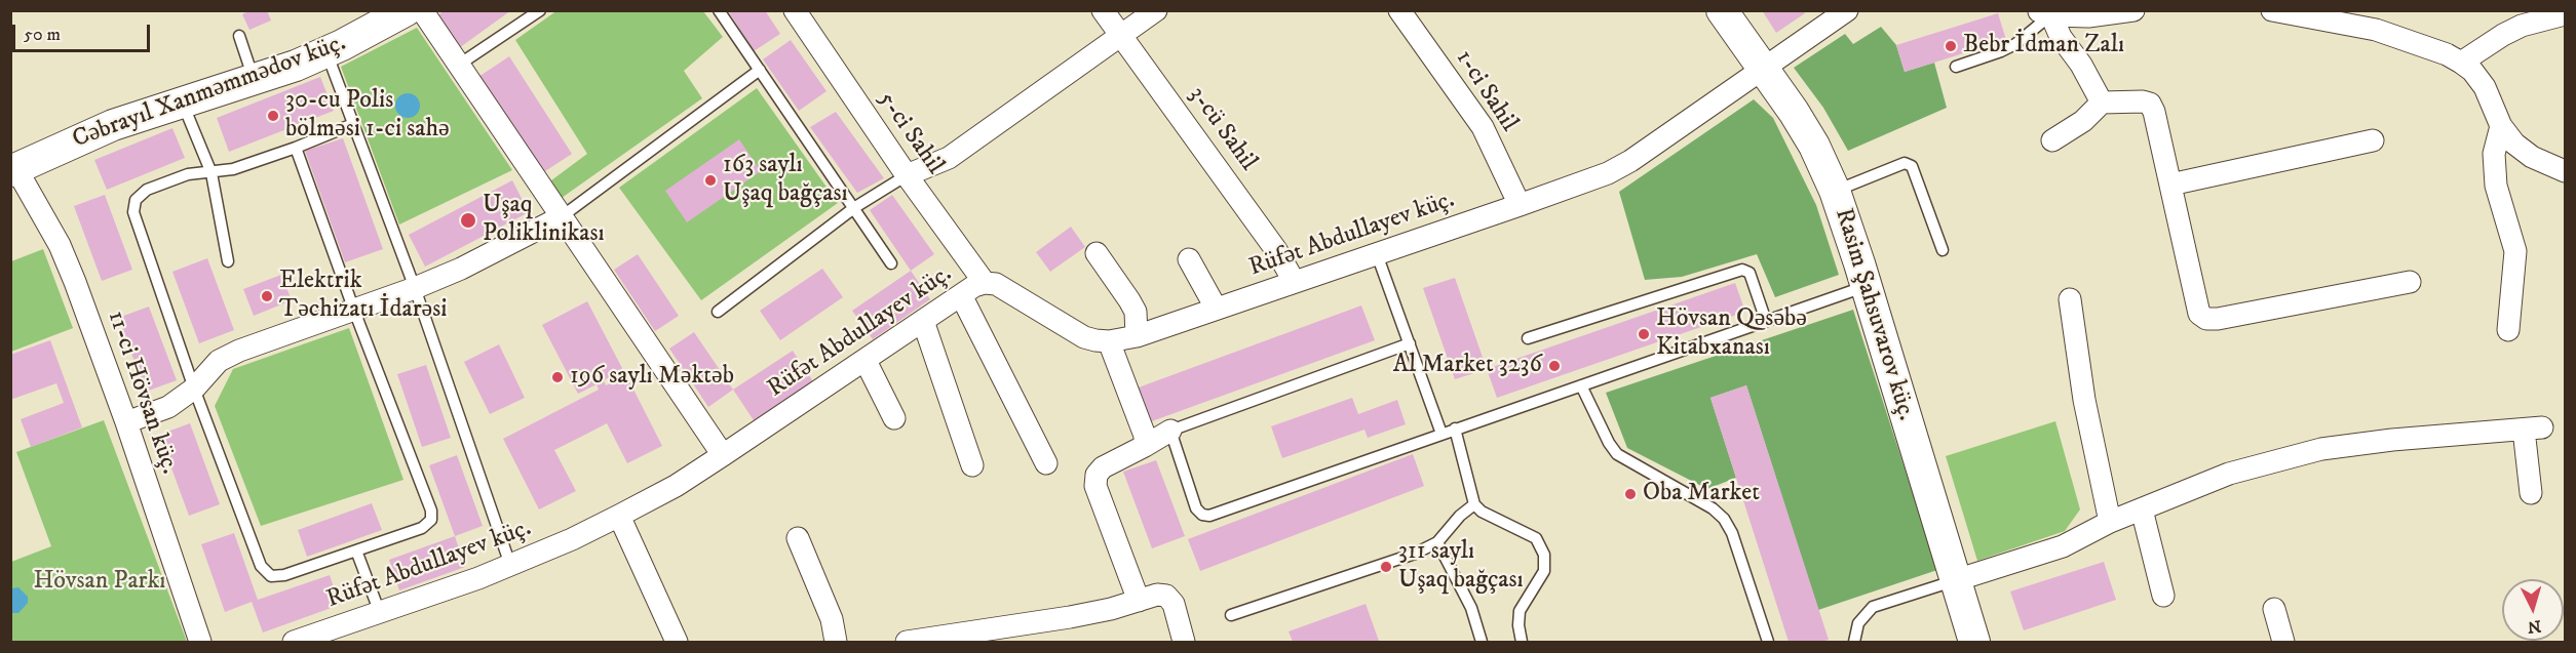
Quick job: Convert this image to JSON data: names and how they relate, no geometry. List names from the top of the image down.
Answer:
{
  "streets": {
    "street": [
      "1-ci Sahil",
      "Cəbrayıl Xanməmmədov küç.",
      "3-cü Sahil",
      "5-ci Sahil",
      "Rüfət Abdullayev küç.",
      "Rasim Şahsuvarov küç.",
      "11-ci Hövsan küç."
    ]
  },
  "crossings": [
    ["1-ci Sahil", "Rüfət Abdullayev küç."],
    ["Cəbrayıl Xanməmmədov küç.", "11-ci Hövsan küç."],
    ["3-cü Sahil", "Rüfət Abdullayev küç."],
    ["5-ci Sahil", "Rüfət Abdullayev küç."],
    ["Rüfət Abdullayev küç.", "Rasim Şahsuvarov küç."]
  ],
  "parks": ["Hövsan Parkı"],
  "places": [
    "Bebr İdman Zalı",
    "30-cu Polis bölməsi 1-ci sahə",
    "163 saylı Uşaq bağçası",
    "Uşaq Poliklinikası",
    "Elektrik Təchizatı İdarəsi",
    "Hövsan Qəsəbə Kitabxanası",
    "Al Market 3236",
    "196 saylı Məktəb",
    "Oba Market",
    "311 saylı Uşaq bağçası"
  ],
  "scale_bar": "50 m",
  "north": "bottom"
}
